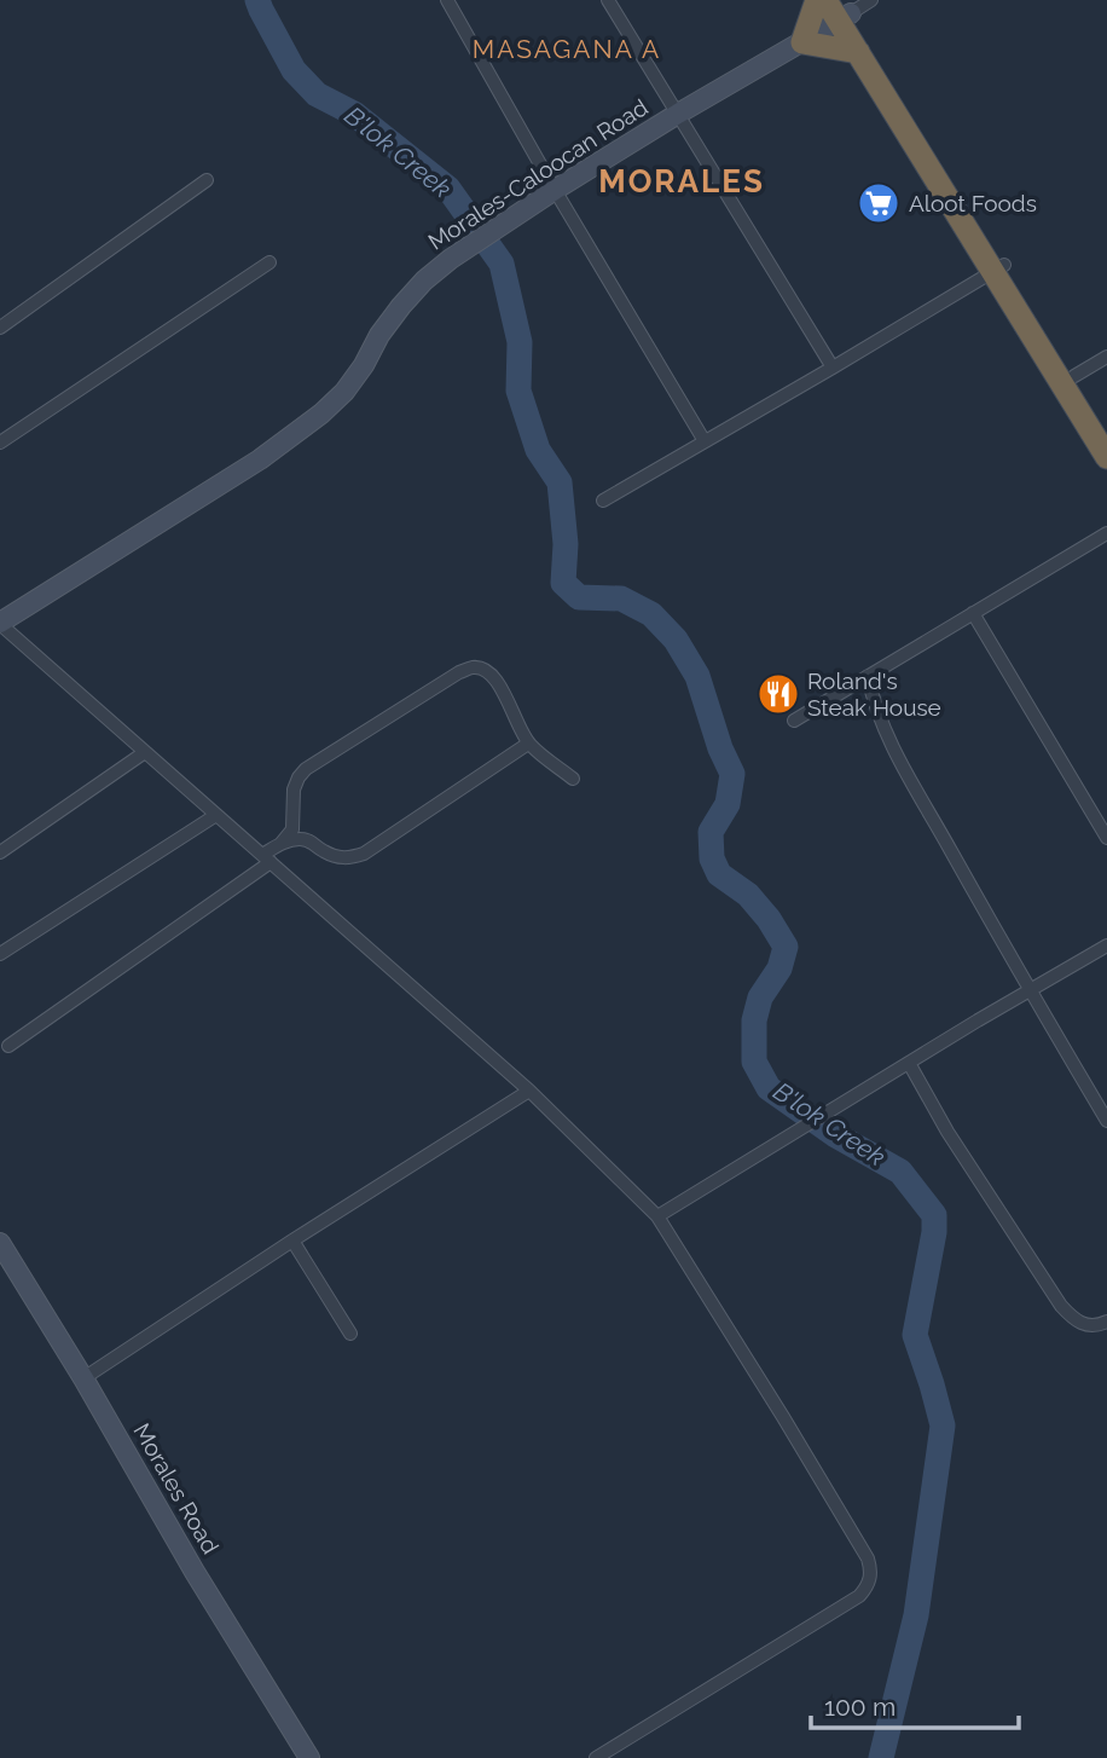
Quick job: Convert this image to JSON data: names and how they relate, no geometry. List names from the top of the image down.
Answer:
{
  "streets": {
    "street": ["Morales-Caloocan Road", "Morales Road"]
  },
  "districts": ["MASAGANA A", "MORALES"],
  "water": ["B'lok Creek"],
  "places": {
    "supermarket": ["Aloot Foods"],
    "restaurant": ["Roland's Steak House"]
  },
  "scale_bar": "100 m"
}
